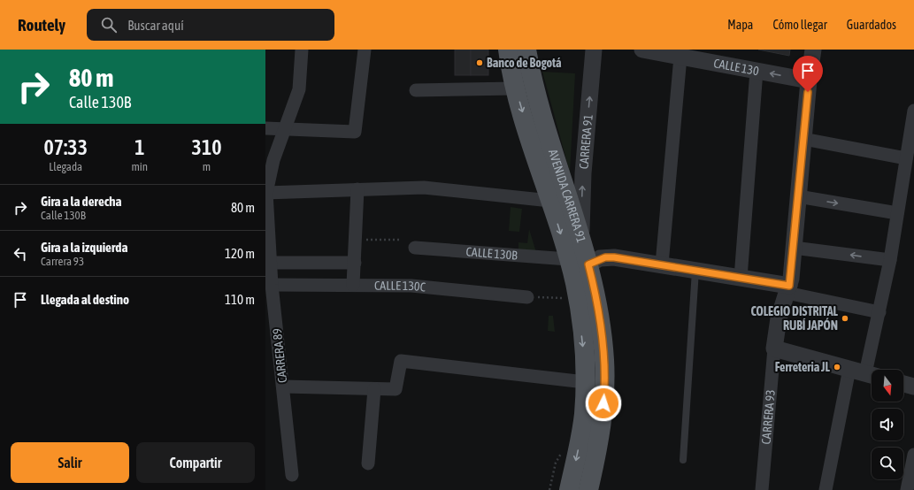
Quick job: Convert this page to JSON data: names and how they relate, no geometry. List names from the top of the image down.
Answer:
{
  "streets": {
    "main road": ["AVENIDA CARRERA 91"],
    "street": [
      "CALLE 130",
      "CARRERA 91",
      "CALLE 130B",
      "CALLE 130C",
      "CARRERA 89",
      "CARRERA 93"
    ]
  },
  "crossings": [
    ["CALLE 130", "CARRERA 93"],
    ["CARRERA 91", "AVENIDA CARRERA 91"],
    ["AVENIDA CARRERA 91", "CALLE 130B"],
    ["CALLE 130C", "CARRERA 89"]
  ],
  "places": ["Banco de Bogotá", "COLEGIO DISTRITAL RUBÍ JAPÓN", "Ferreteria JL"],
  "north": "bottom",
  "page": {
    "header": "Routely",
    "search": "Buscar aquí",
    "nav": ["Mapa", "Cómo llegar", "Guardados"],
    "turn": ["80 m", "Calle 130B"],
    "eta": [
      "07:33",
      "Llegada",
      "1",
      "min",
      "310",
      "m"
    ],
    "list": [
      {
        "name": "Gira a la derecha",
        "note": "Calle 130B",
        "value": "80 m"
      },
      {
        "name": "Gira a la izquierda",
        "note": "Carrera 93",
        "value": "120 m"
      },
      {
        "name": "Llegada al destino",
        "value": "110 m"
      }
    ],
    "buttons": ["Salir", "Compartir"]
  }
}
